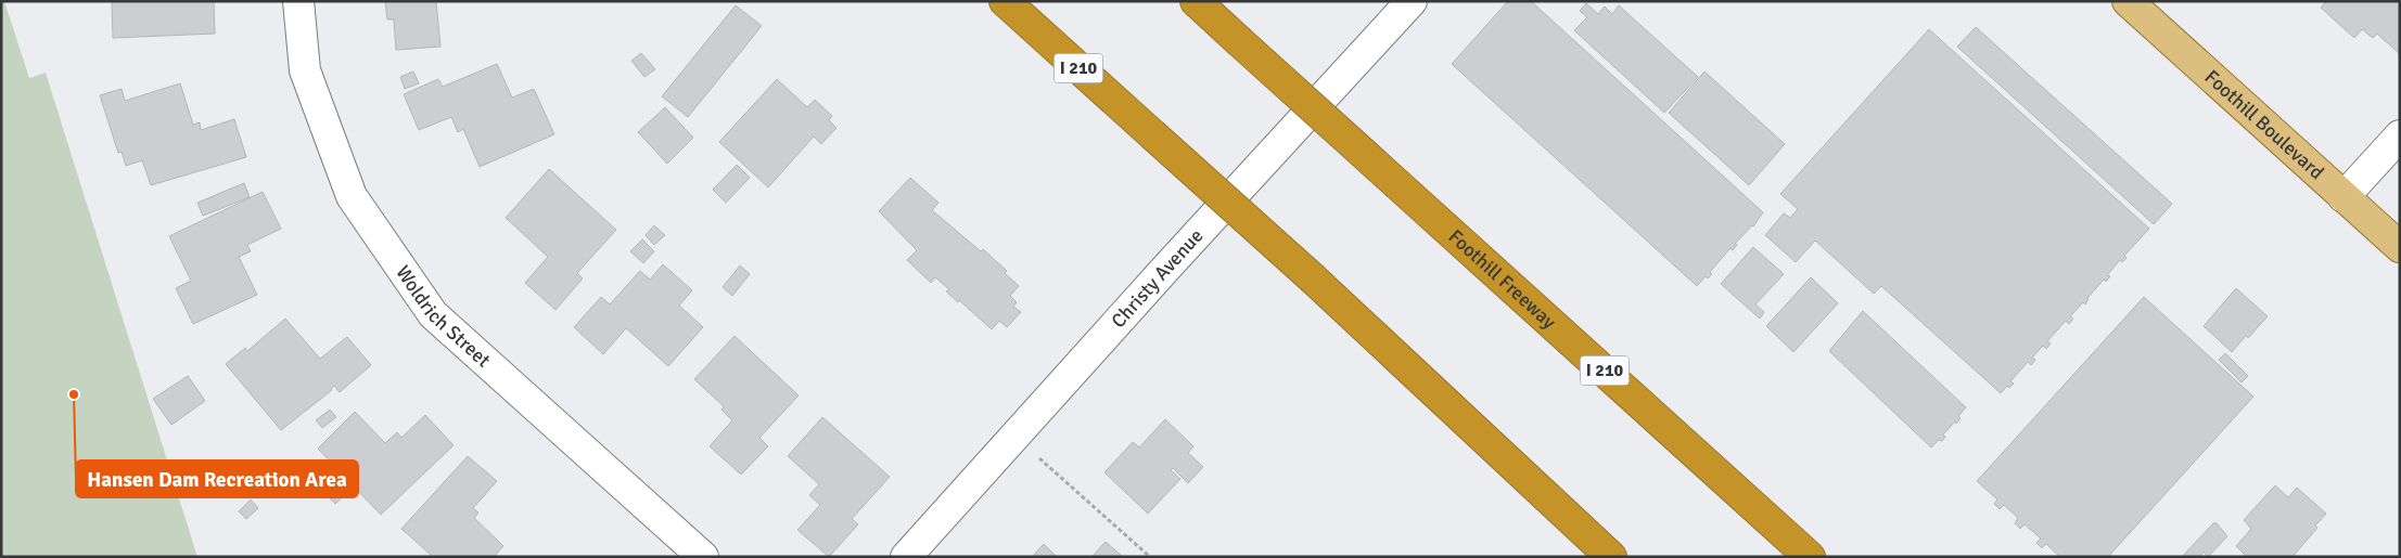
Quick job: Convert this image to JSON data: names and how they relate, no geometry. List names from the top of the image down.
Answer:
{
  "streets": {
    "highway": ["I 210", "Foothill Freeway"],
    "main road": ["Foothill Boulevard"],
    "street": ["Christy Avenue", "Woldrich Street"]
  },
  "places": ["Hansen Dam Recreation Area"]
}
